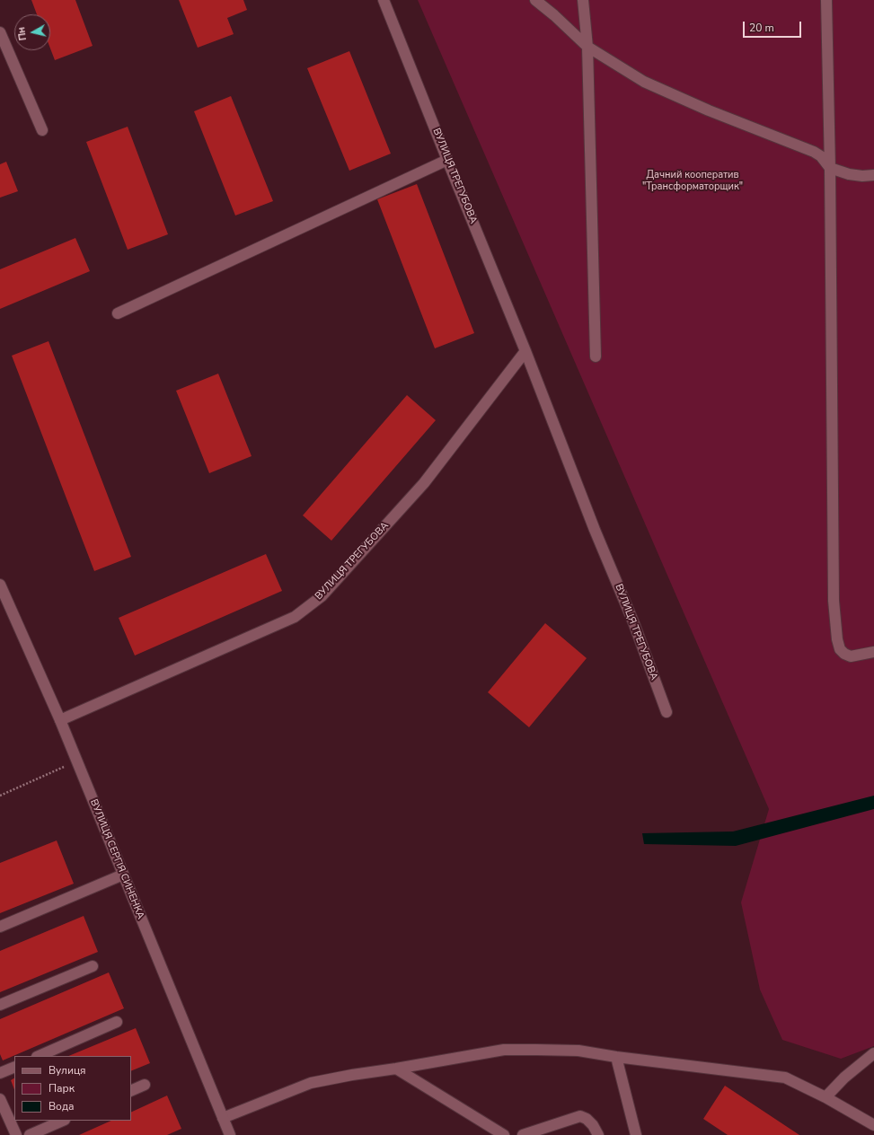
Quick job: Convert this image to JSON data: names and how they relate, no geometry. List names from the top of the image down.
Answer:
{
  "streets": {
    "street": ["ВУЛИЦЯ ТРЕГУБОВА", "ВУЛИЦЯ СЕРГІЯ СИНЕНКА"]
  },
  "crossings": [
    ["ВУЛИЦЯ ТРЕГУБОВА", "ВУЛИЦЯ СЕРГІЯ СИНЕНКА"]
  ],
  "parks": ["Дачний кооператив \"Трансформаторщик\""],
  "legend": ["Вулиця", "Парк", "Вода"],
  "scale_bar": "20 m",
  "north": "left"
}
